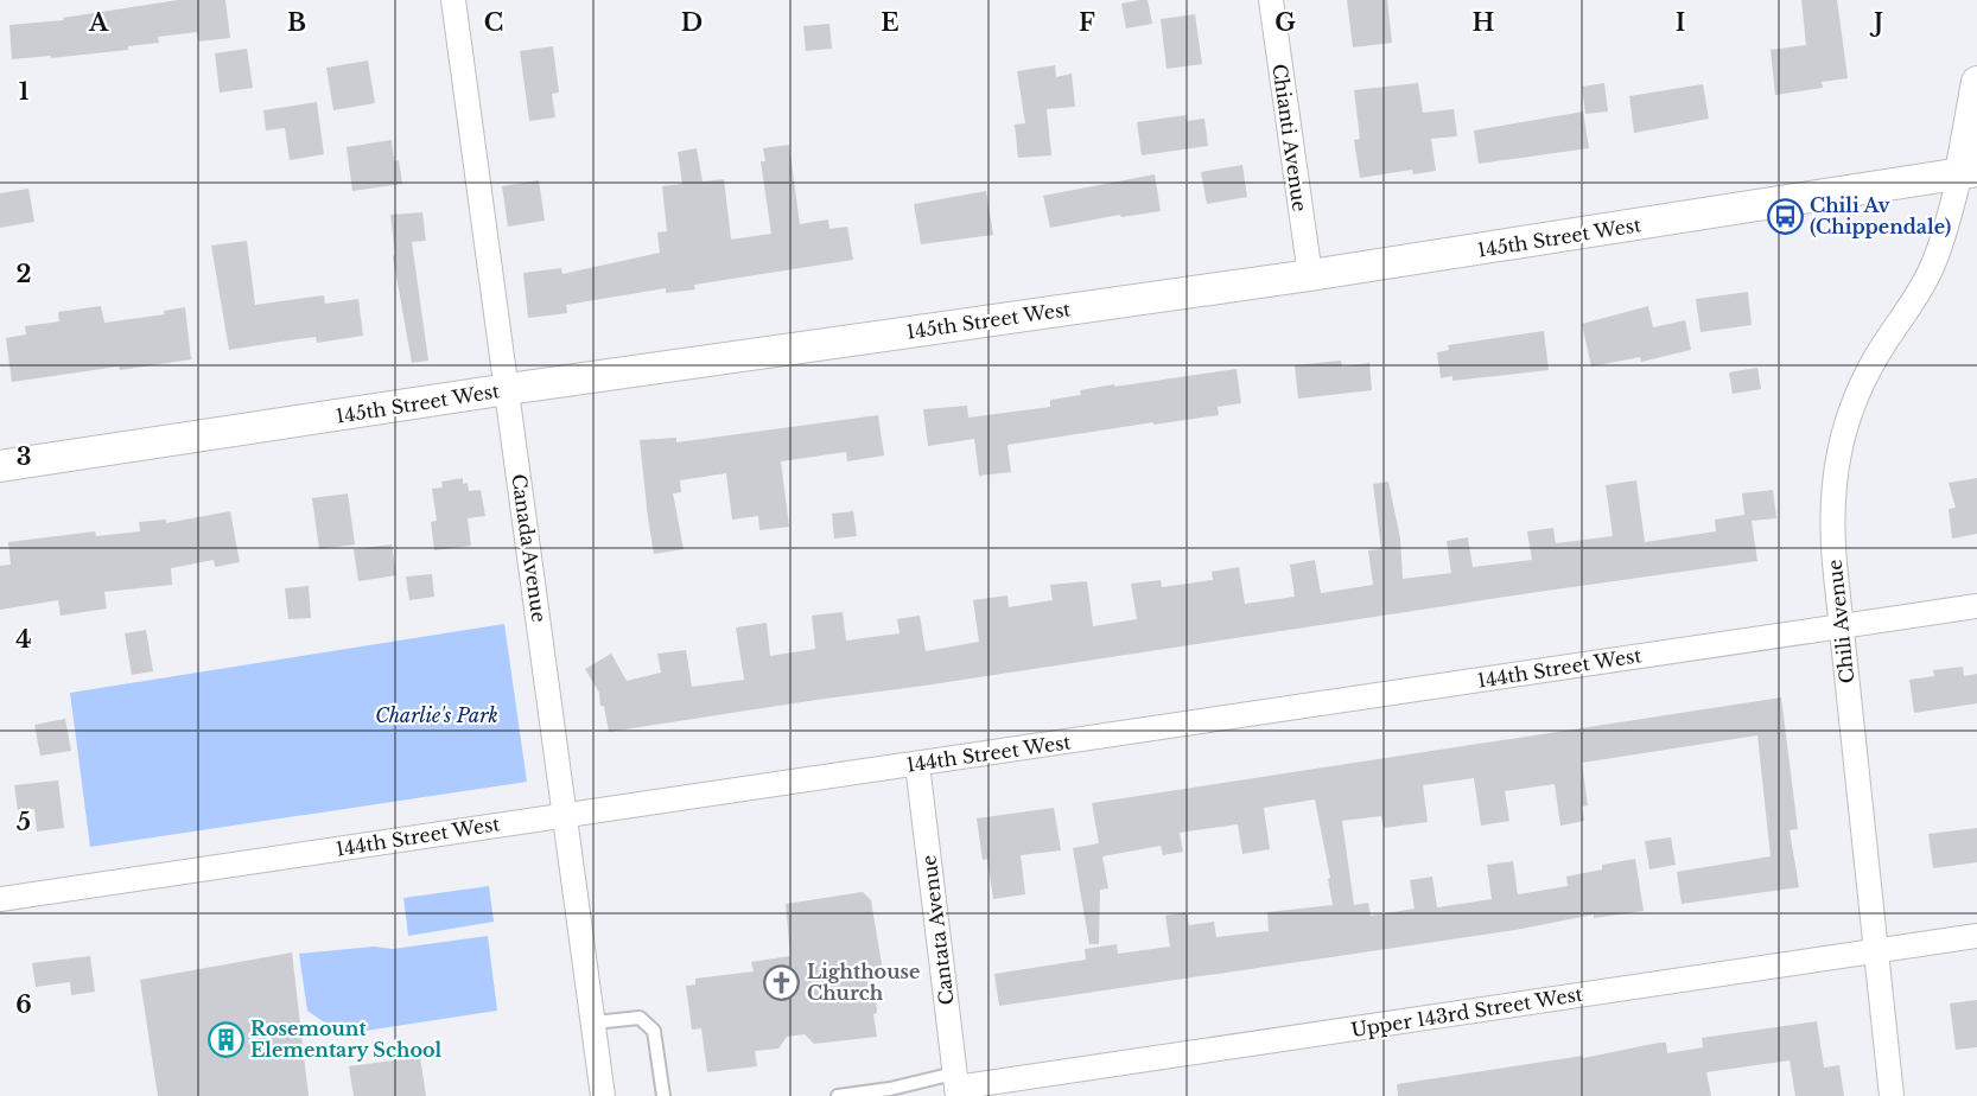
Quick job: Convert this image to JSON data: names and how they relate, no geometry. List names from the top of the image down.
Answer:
{
  "streets": {
    "street": [
      "Chianti Avenue",
      "145th Street West",
      "Canada Avenue",
      "Chili Avenue",
      "144th Street West",
      "Cantata Avenue",
      "Upper 143rd Street West"
    ]
  },
  "crossings": [
    ["Chianti Avenue", "145th Street West"],
    ["145th Street West", "Canada Avenue"],
    ["145th Street West", "Chili Avenue"],
    ["Canada Avenue", "144th Street West"],
    ["Chili Avenue", "144th Street West"],
    ["Chili Avenue", "Upper 143rd Street West"],
    ["144th Street West", "Cantata Avenue"],
    ["Cantata Avenue", "Upper 143rd Street West"]
  ],
  "parks": ["Charlie's Park"],
  "places": {
    "bus stop": ["Chili Av (Chippendale)"],
    "church": ["Lighthouse Church"],
    "building": ["Rosemount Elementary School"]
  },
  "grid": {
    "columns": [
      "A",
      "B",
      "C",
      "D",
      "E",
      "F",
      "G",
      "H",
      "I",
      "J"
    ],
    "rows": [
      "1",
      "2",
      "3",
      "4",
      "5",
      "6"
    ]
  }
}
